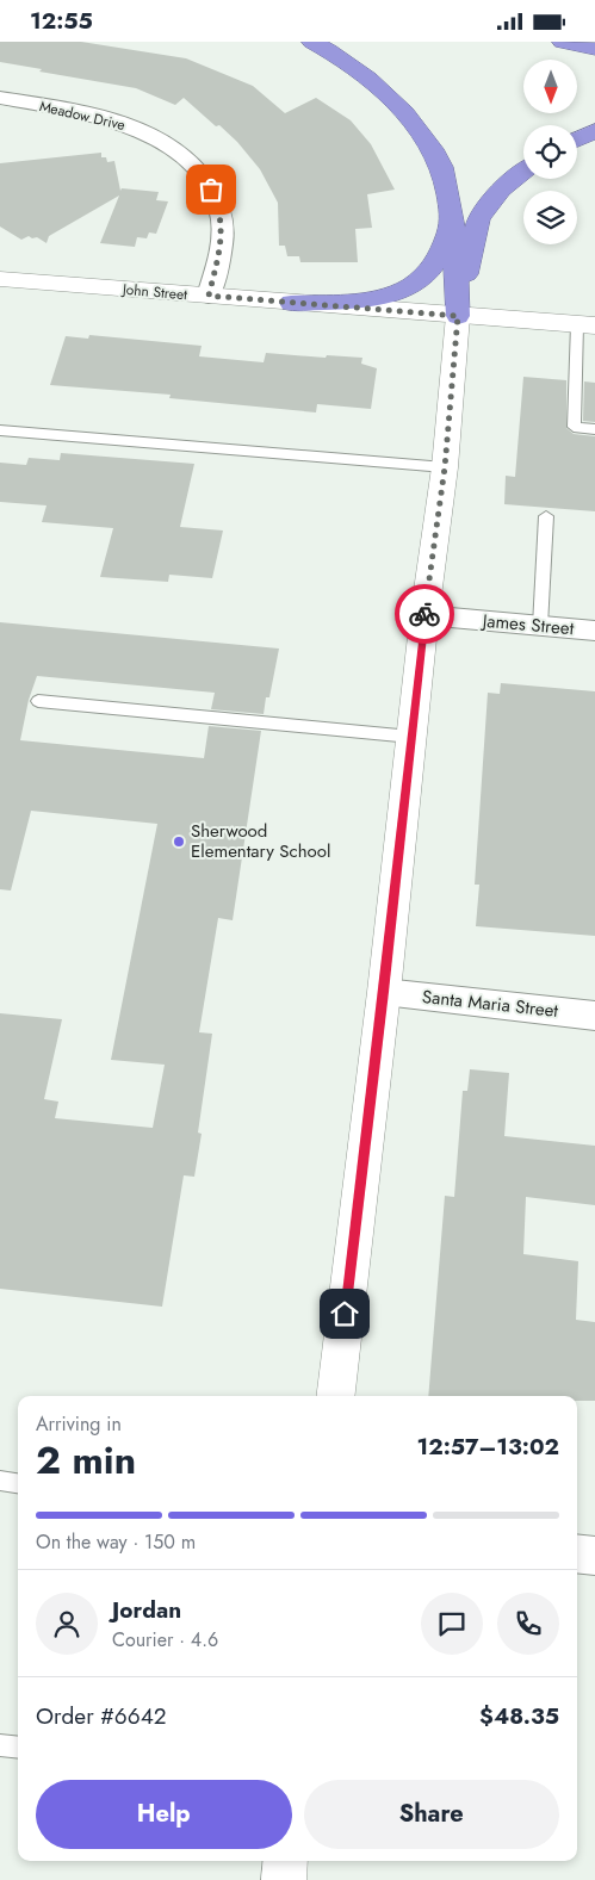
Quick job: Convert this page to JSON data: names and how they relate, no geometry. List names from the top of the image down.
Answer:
{
  "streets": {
    "street": [
      "Meadow Drive",
      "John Street",
      "James Street",
      "Santa Maria Street"
    ]
  },
  "crossings": [
    ["Meadow Drive", "John Street"]
  ],
  "places": ["Sherwood Elementary School"],
  "north": "bottom",
  "page": {
    "status": "12:55",
    "heading": ["2 min", "Arriving in", "12:57–13:02"],
    "panel": [
      "Jordan",
      "Courier · 4.6",
      "Order #6642",
      "$48.35"
    ],
    "bar": "On the way · 150 m",
    "buttons": ["Help", "Share"]
  }
}
